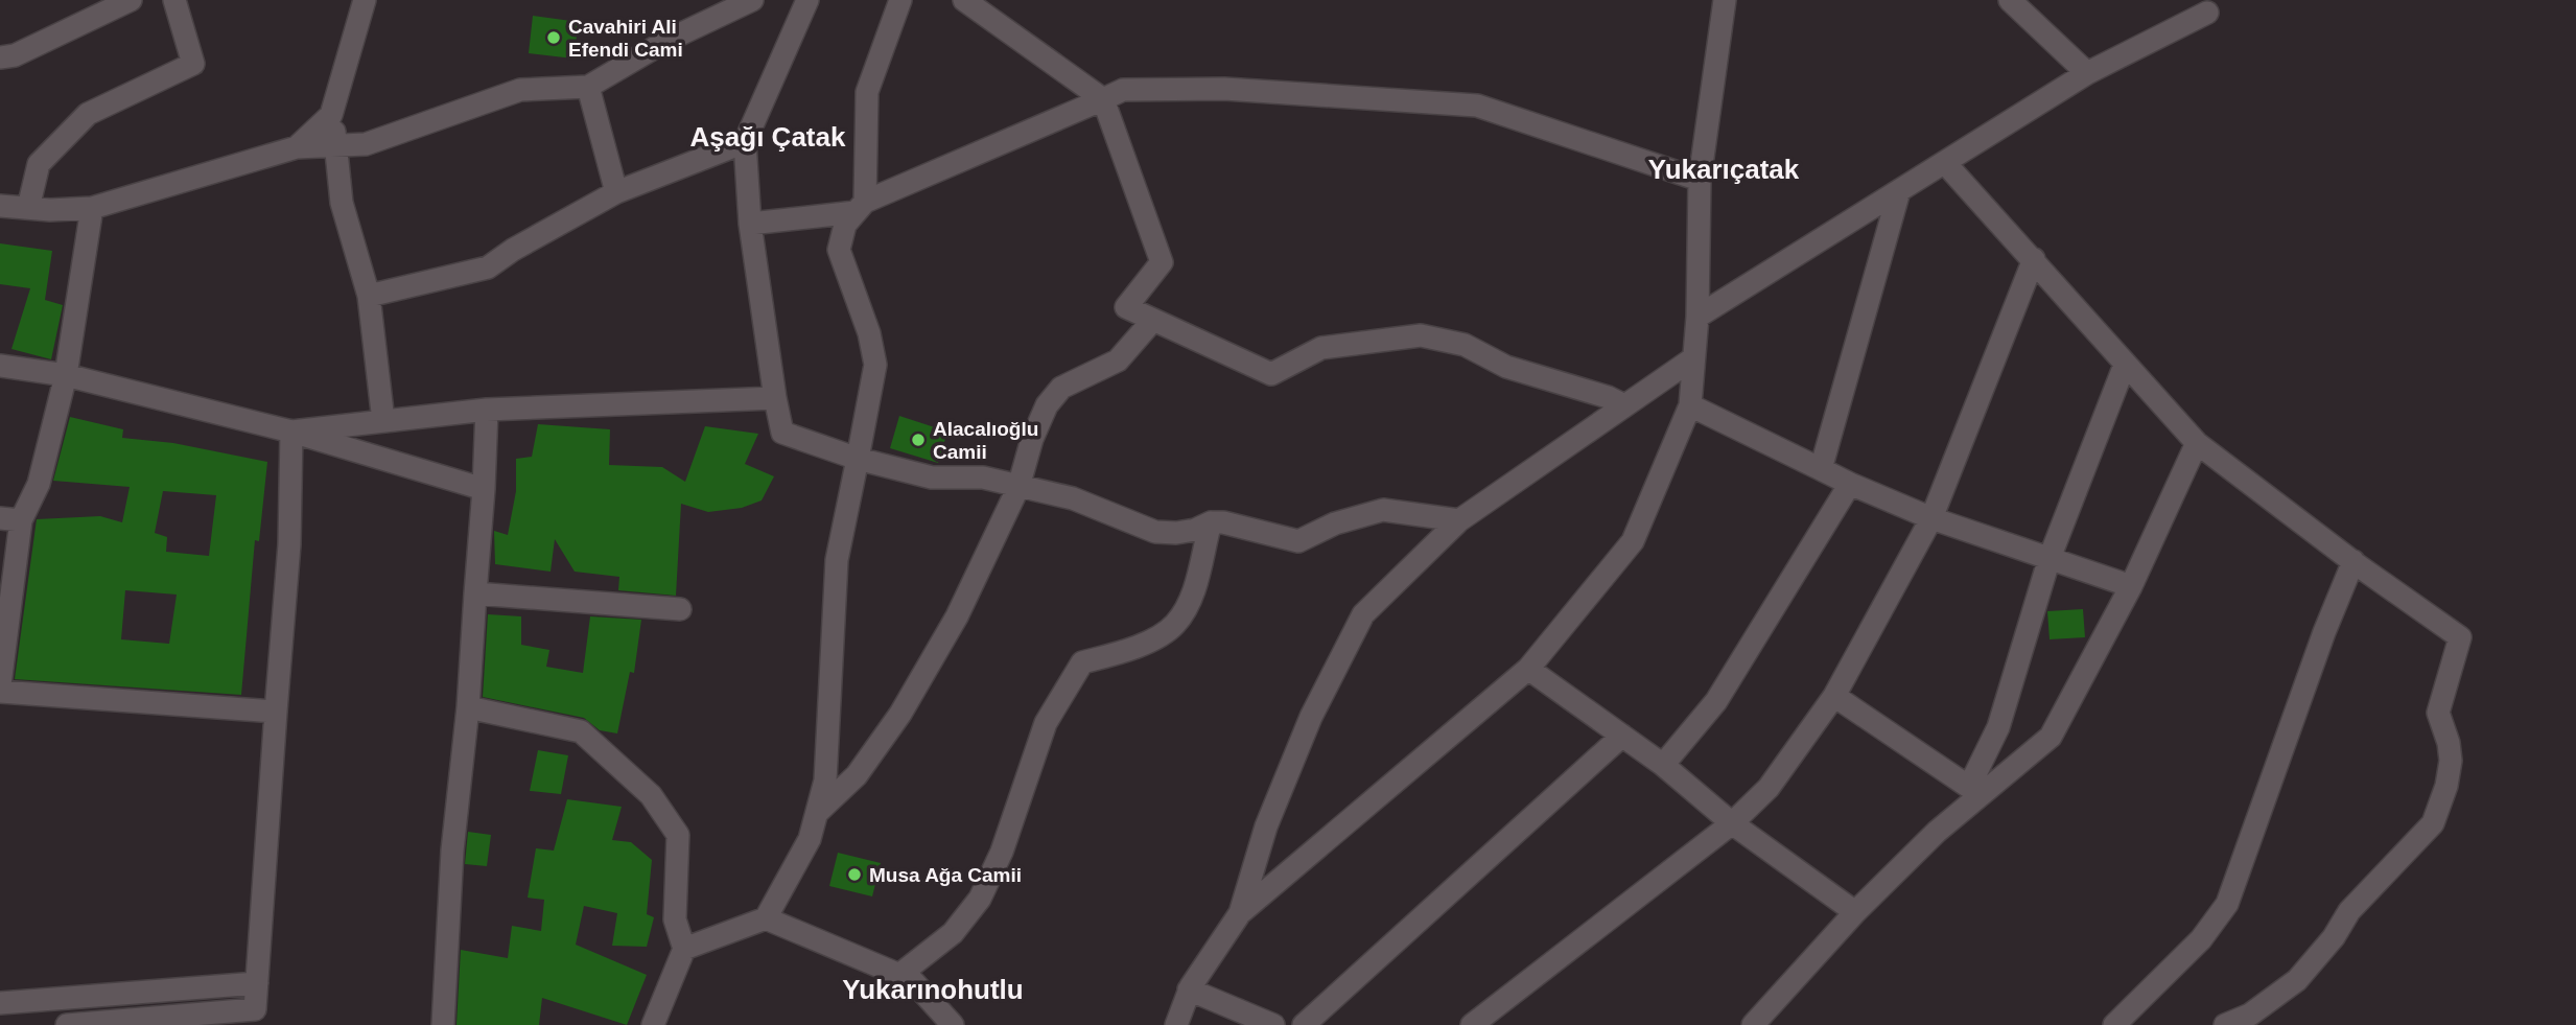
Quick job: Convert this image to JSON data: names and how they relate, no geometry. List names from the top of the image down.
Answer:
{
  "districts": ["Aşağı Çatak", "Yukarıçatak", "Yukarınohutlu"],
  "places": ["Cavahiri Ali Efendi Cami", "Alacalıoğlu Camii", "Musa Ağa Camii"]
}
